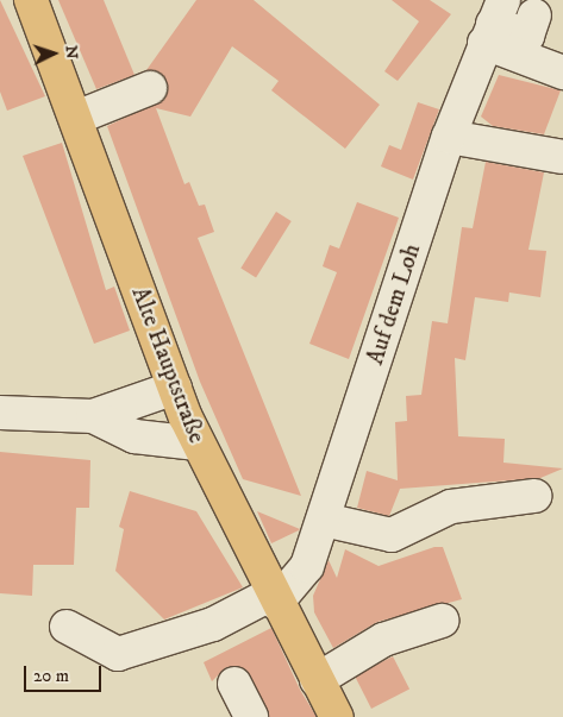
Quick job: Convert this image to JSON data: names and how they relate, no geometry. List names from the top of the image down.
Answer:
{
  "streets": {
    "main road": ["Alte Hauptstraße"],
    "street": ["Auf dem Loh"]
  },
  "crossings": [
    ["Auf dem Loh", "Alte Hauptstraße"]
  ],
  "scale_bar": "20 m",
  "north": "right"
}
